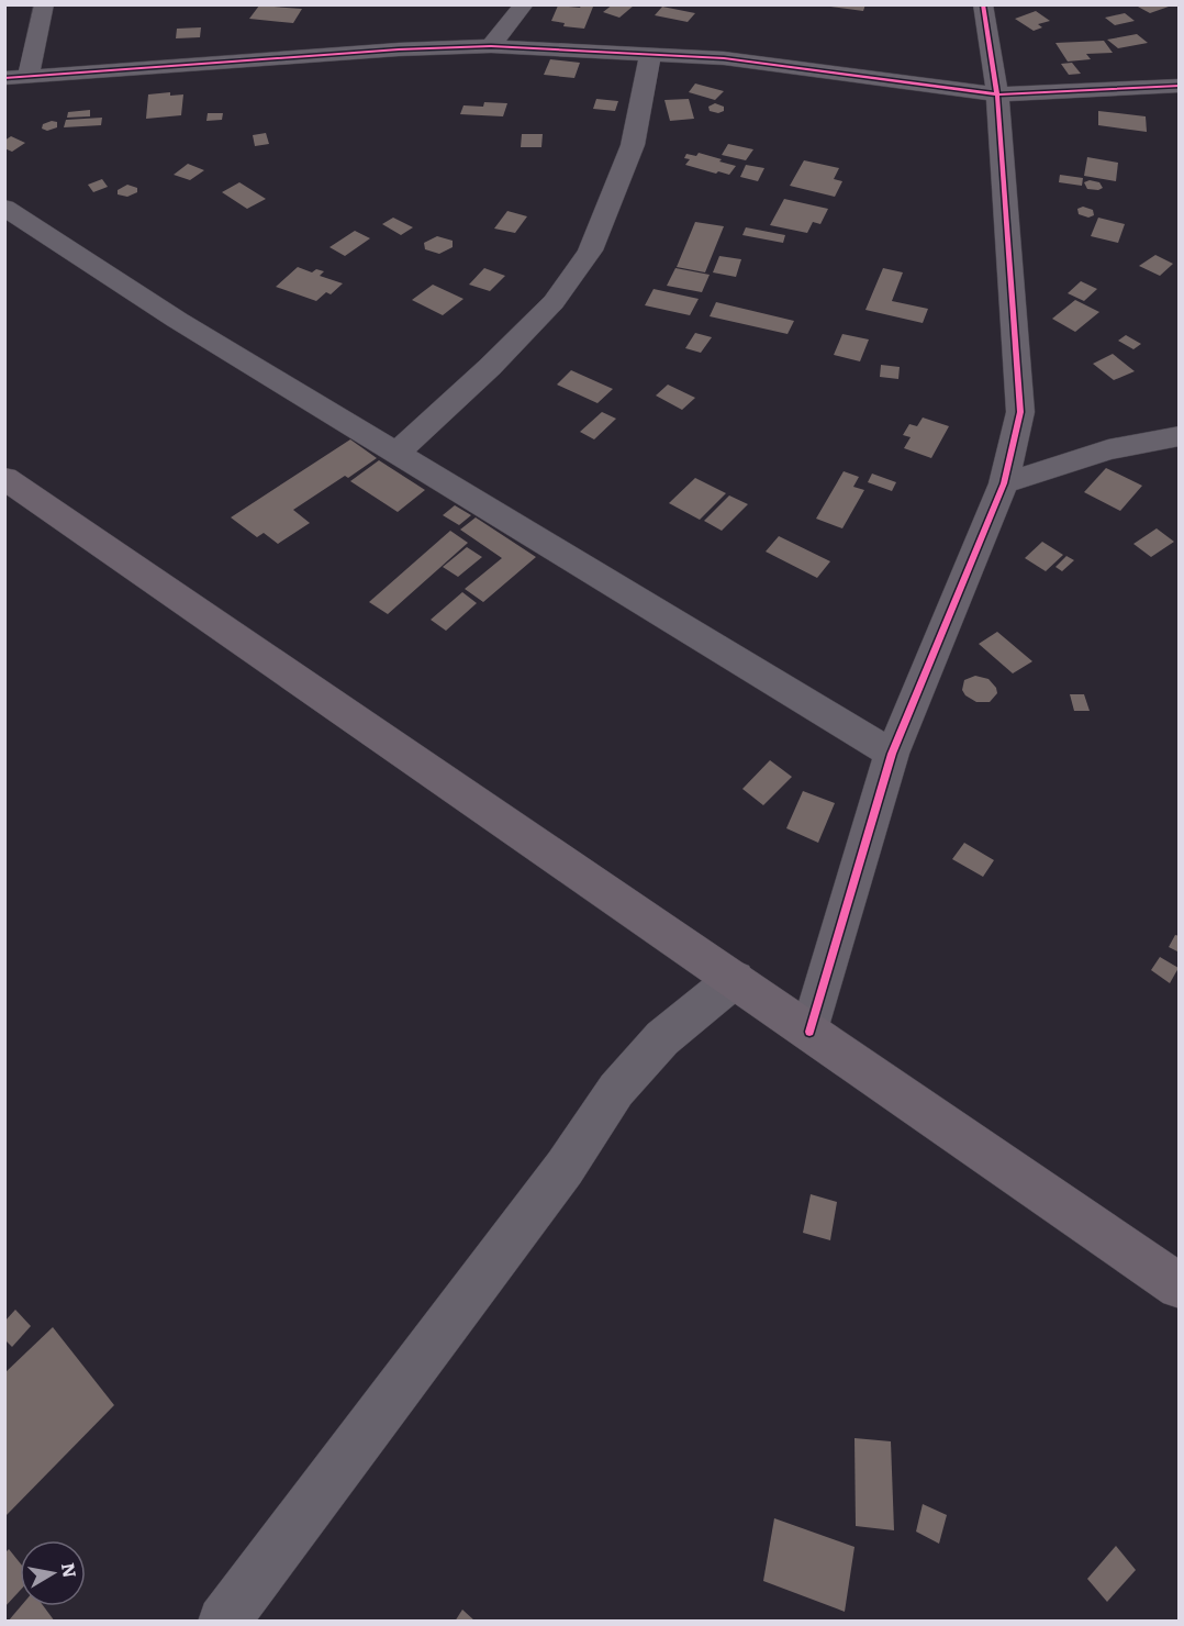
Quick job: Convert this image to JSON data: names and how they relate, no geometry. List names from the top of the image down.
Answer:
{
  "north": "right"
}
